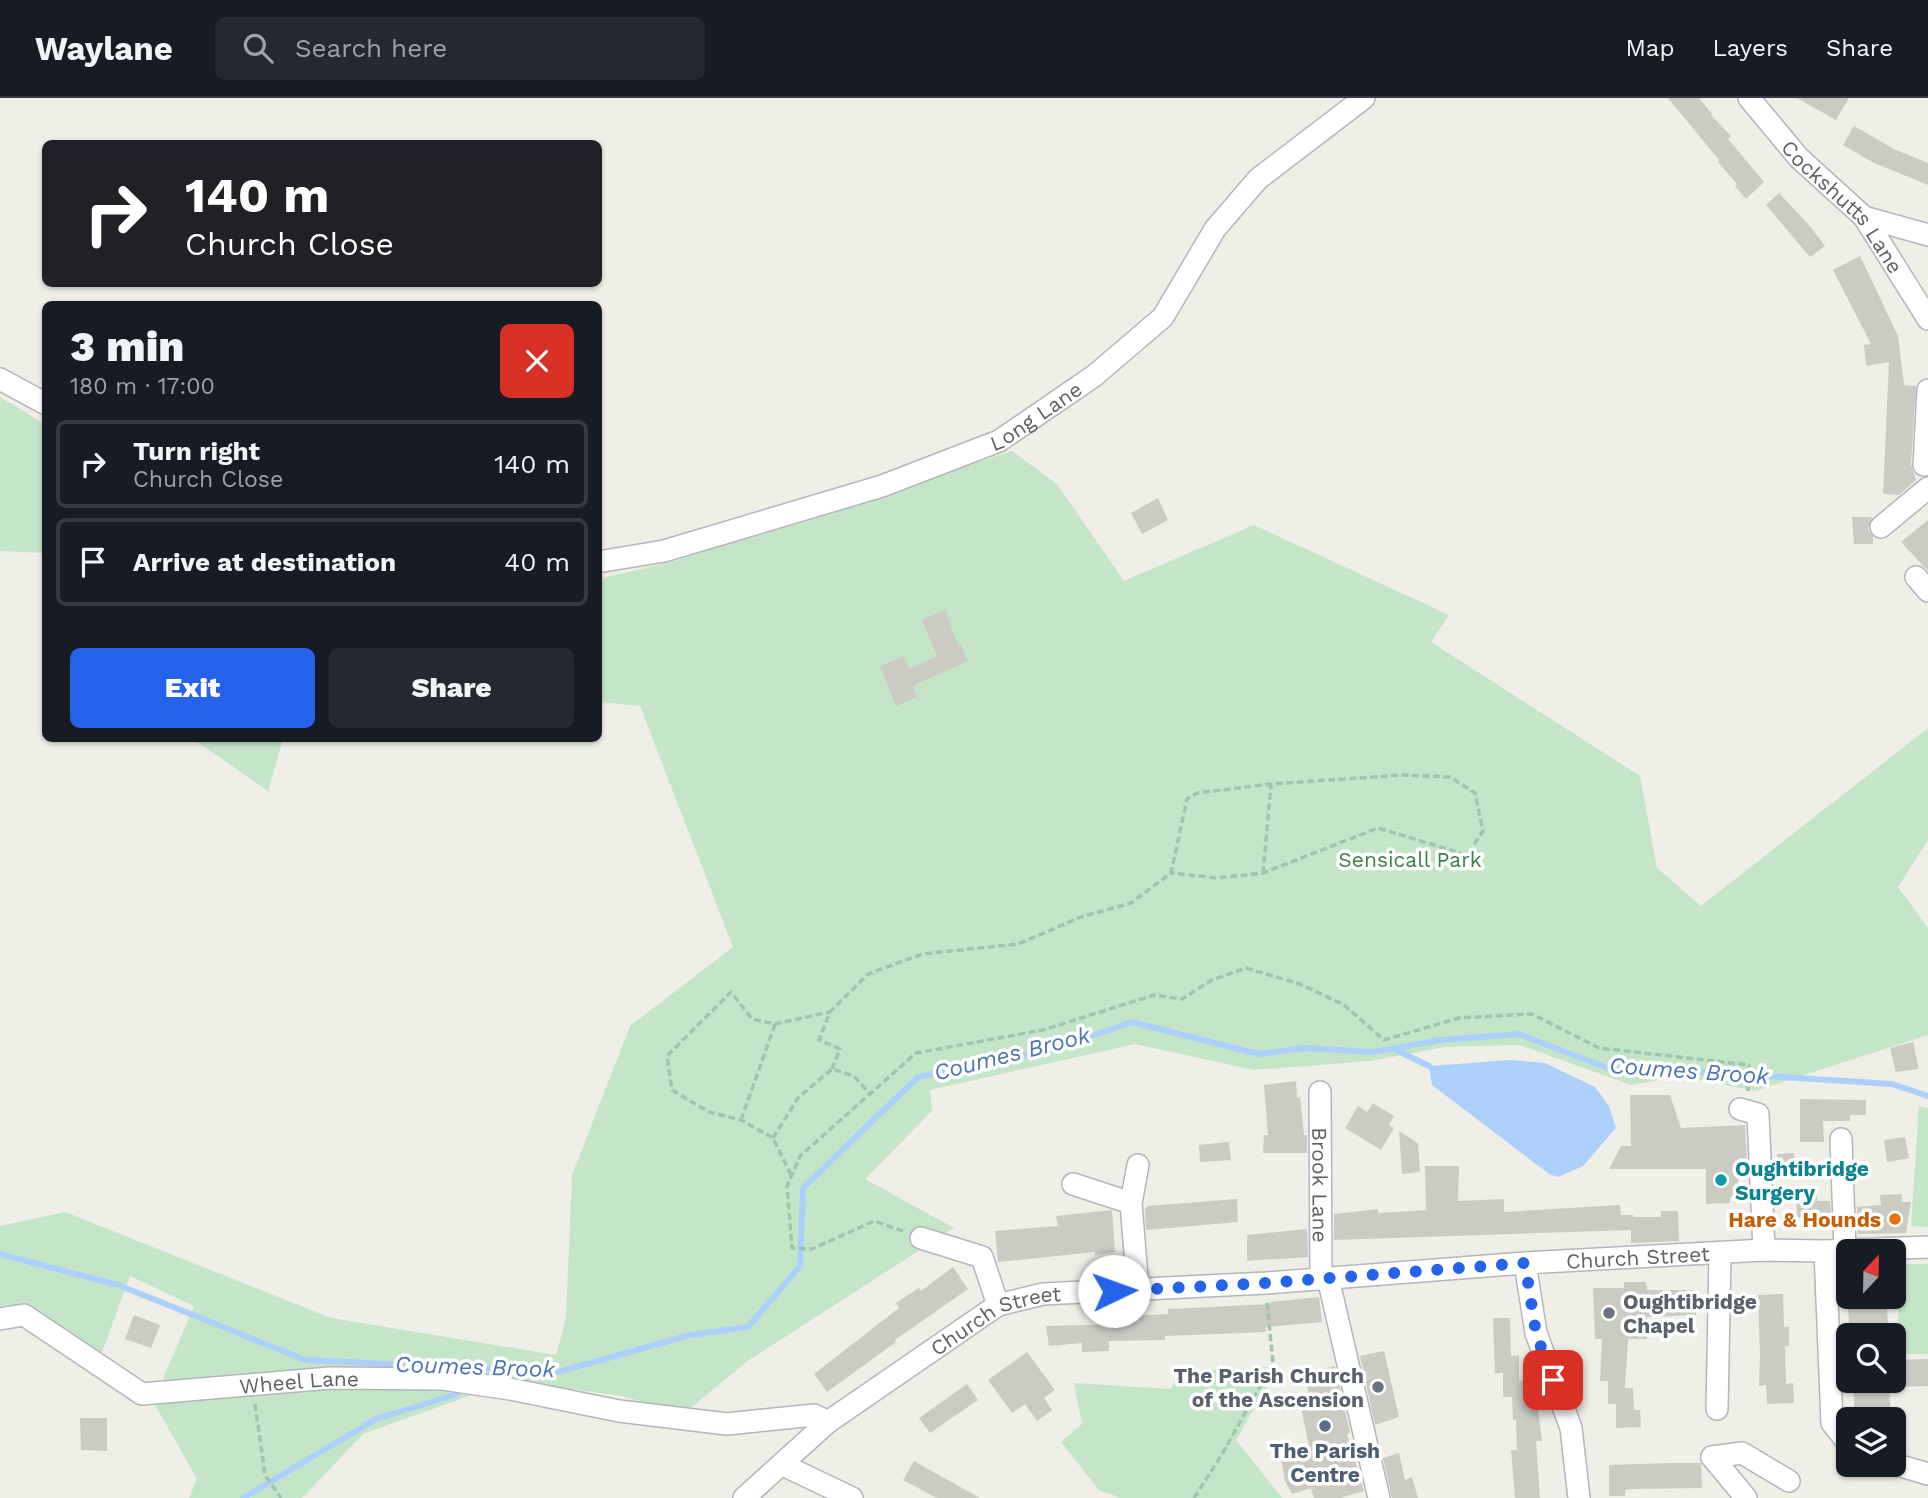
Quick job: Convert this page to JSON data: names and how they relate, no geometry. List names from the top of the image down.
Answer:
{
  "streets": {
    "street": [
      "Cockshutts Lane",
      "Long Lane",
      "Brook Lane",
      "Church Street",
      "Wheel Lane"
    ]
  },
  "crossings": [
    ["Brook Lane", "Church Street"],
    ["Church Street", "Wheel Lane"]
  ],
  "water": ["Coumes Brook"],
  "parks": ["Sensicall Park"],
  "places": [
    "Oughtibridge Surgery",
    "Hare & Hounds",
    "Oughtibridge Chapel",
    "The Parish Church of the Ascension",
    "The Parish Centre"
  ],
  "north": "top",
  "page": {
    "header": "Waylane",
    "search": "Search here",
    "nav": ["Map", "Layers", "Share"],
    "turn": ["140 m", "Church Close"],
    "heading": ["3 min", "180 m · 17:00"],
    "list": [
      {
        "name": "Turn right",
        "note": "Church Close",
        "value": "140 m"
      },
      {
        "name": "Arrive at destination",
        "value": "40 m"
      }
    ],
    "buttons": ["Exit", "Share"]
  }
}
